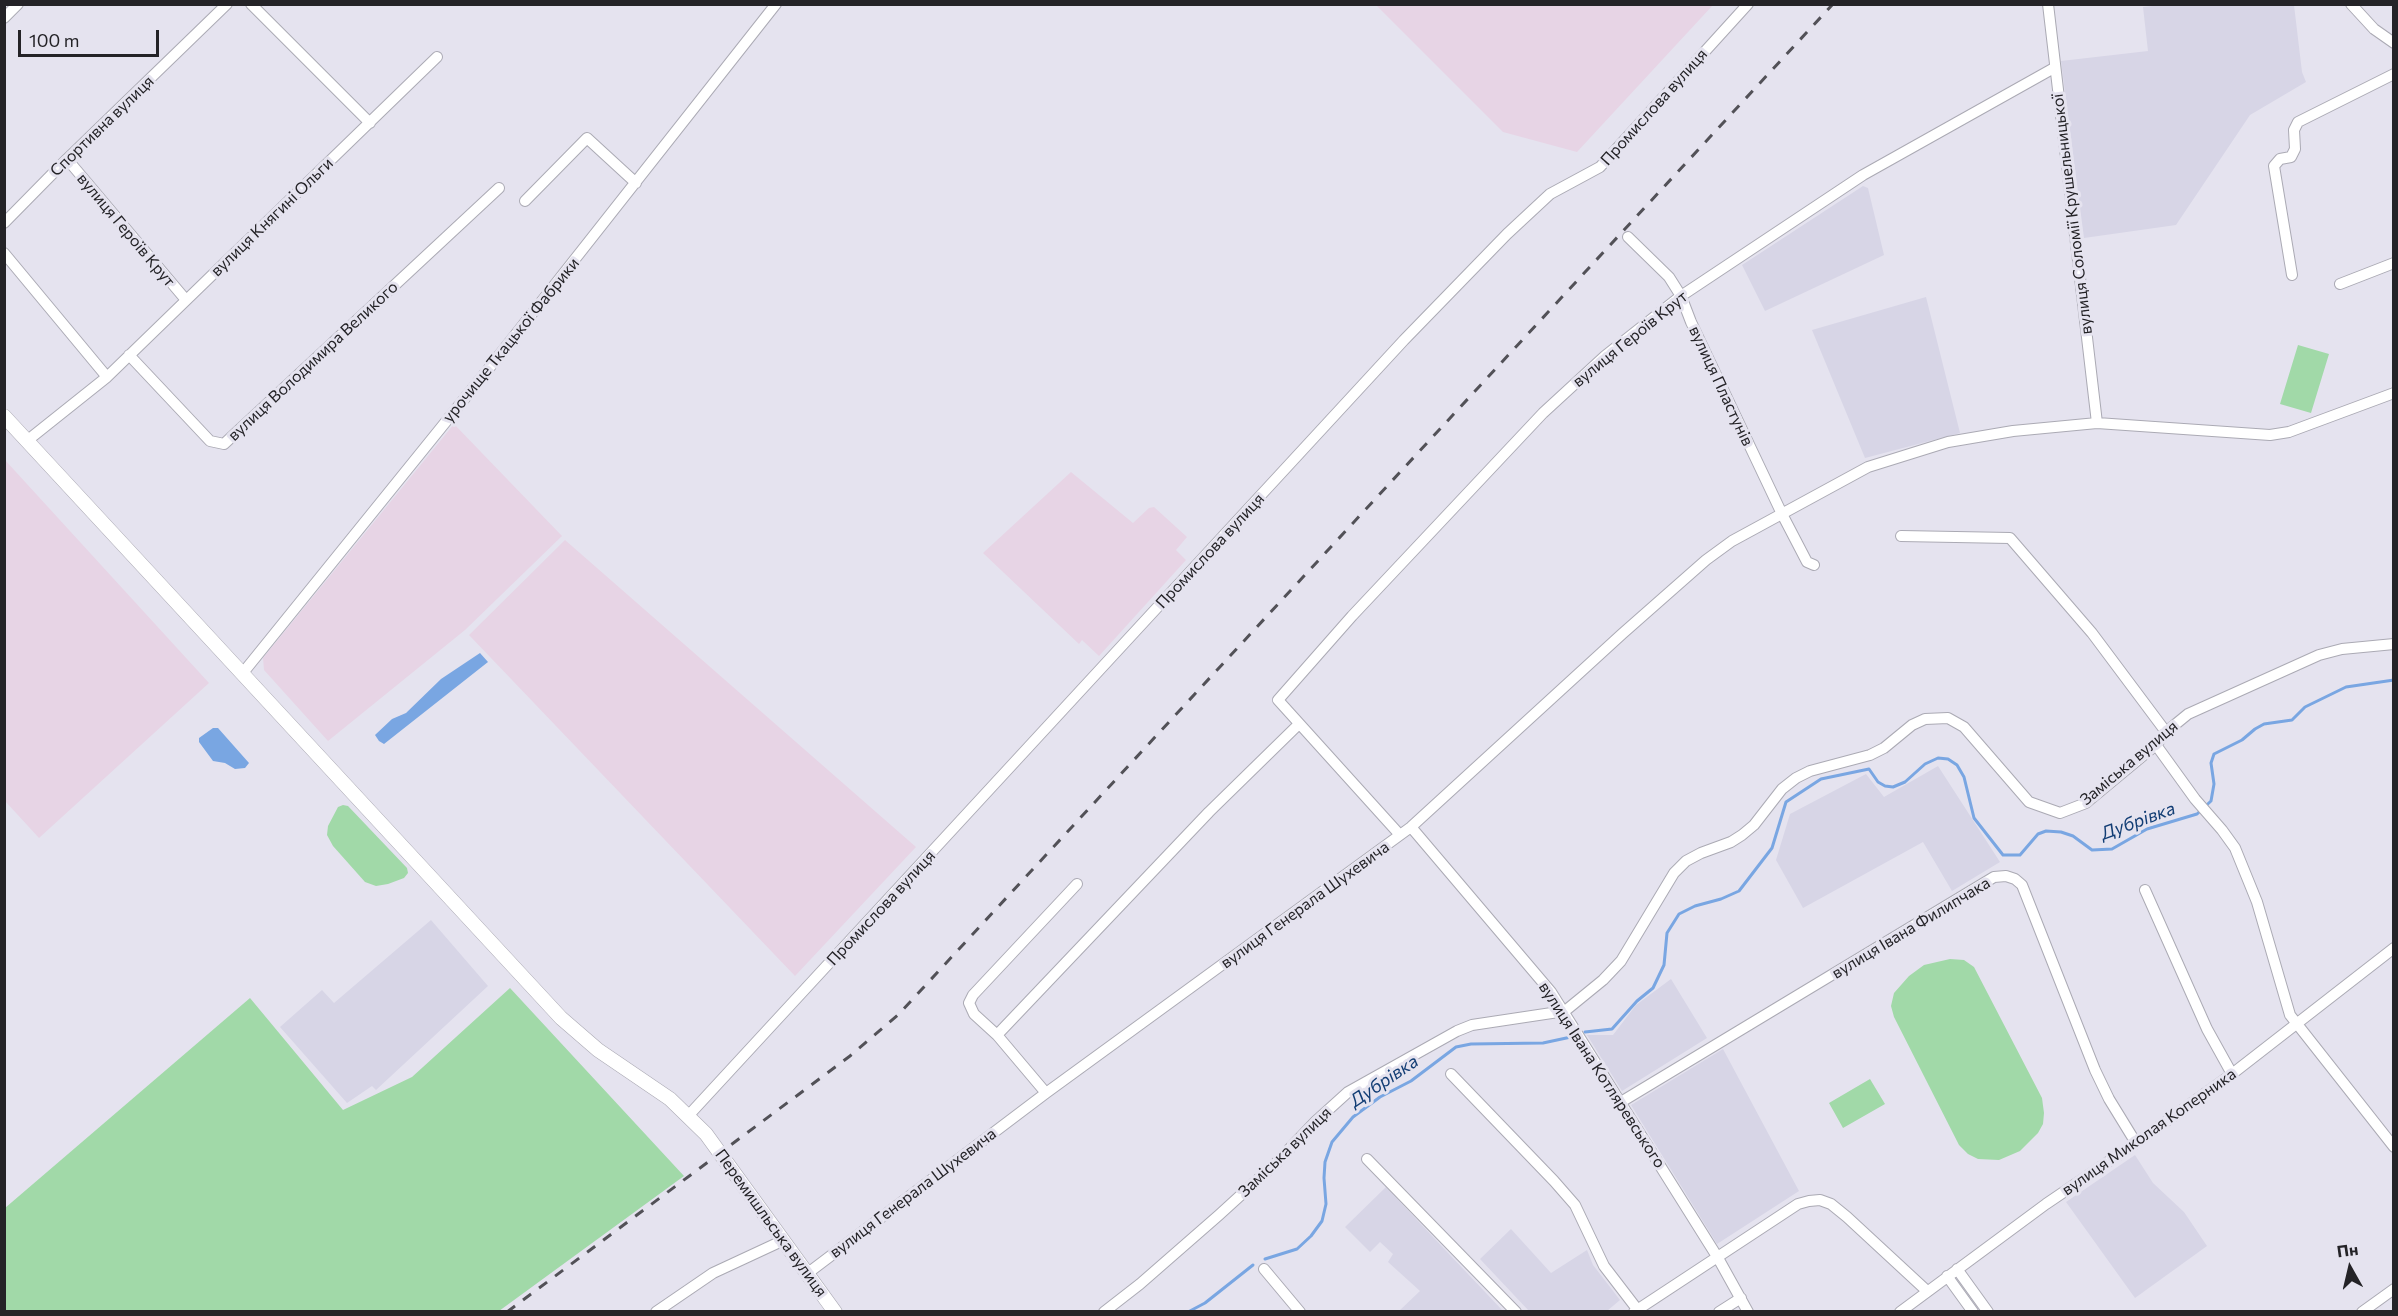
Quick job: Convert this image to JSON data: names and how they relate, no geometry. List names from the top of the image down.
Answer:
{
  "streets": {
    "main road": ["Перемишльська вулиця"],
    "street": [
      "Промислова вулиця",
      "Спортивна вулиця",
      "вулиця Соломії Крушельницької",
      "вулиця Княгині Ольги",
      "вулиця Героїв Крут",
      "урочище Ткацької Фабрики",
      "вулиця Володимира Великого",
      "вулиця Пластунів",
      "Заміська вулиця",
      "вулиця Генерала Шухевича",
      "вулиця Івана Филипчака",
      "вулиця Івана Котляревського",
      "вулиця Миколая Коперника"
    ]
  },
  "crossings": [
    ["Промислова вулиця", "Перемишльська вулиця"],
    ["Спортивна вулиця", "вулиця Героїв Крут"],
    ["вулиця Соломії Крушельницької", "вулиця Героїв Крут"],
    ["вулиця Соломії Крушельницької", "вулиця Генерала Шухевича"],
    ["вулиця Княгині Ольги", "вулиця Героїв Крут"],
    ["вулиця Княгині Ольги", "вулиця Володимира Великого"],
    ["вулиця Княгині Ольги", "Перемишльська вулиця"],
    ["вулиця Героїв Крут", "вулиця Пластунів"],
    ["урочище Ткацької Фабрики", "Перемишльська вулиця"],
    ["вулиця Пластунів", "вулиця Генерала Шухевича"],
    ["Заміська вулиця", "вулиця Івана Котляревського"],
    ["вулиця Генерала Шухевича", "вулиця Івана Котляревського"],
    ["вулиця Генерала Шухевича", "Перемишльська вулиця"],
    ["вулиця Івана Филипчака", "вулиця Івана Котляревського"],
    ["вулиця Івана Филипчака", "вулиця Миколая Коперника"]
  ],
  "water": ["Дубрівка"],
  "scale_bar": "100 m",
  "north": "top"
}
